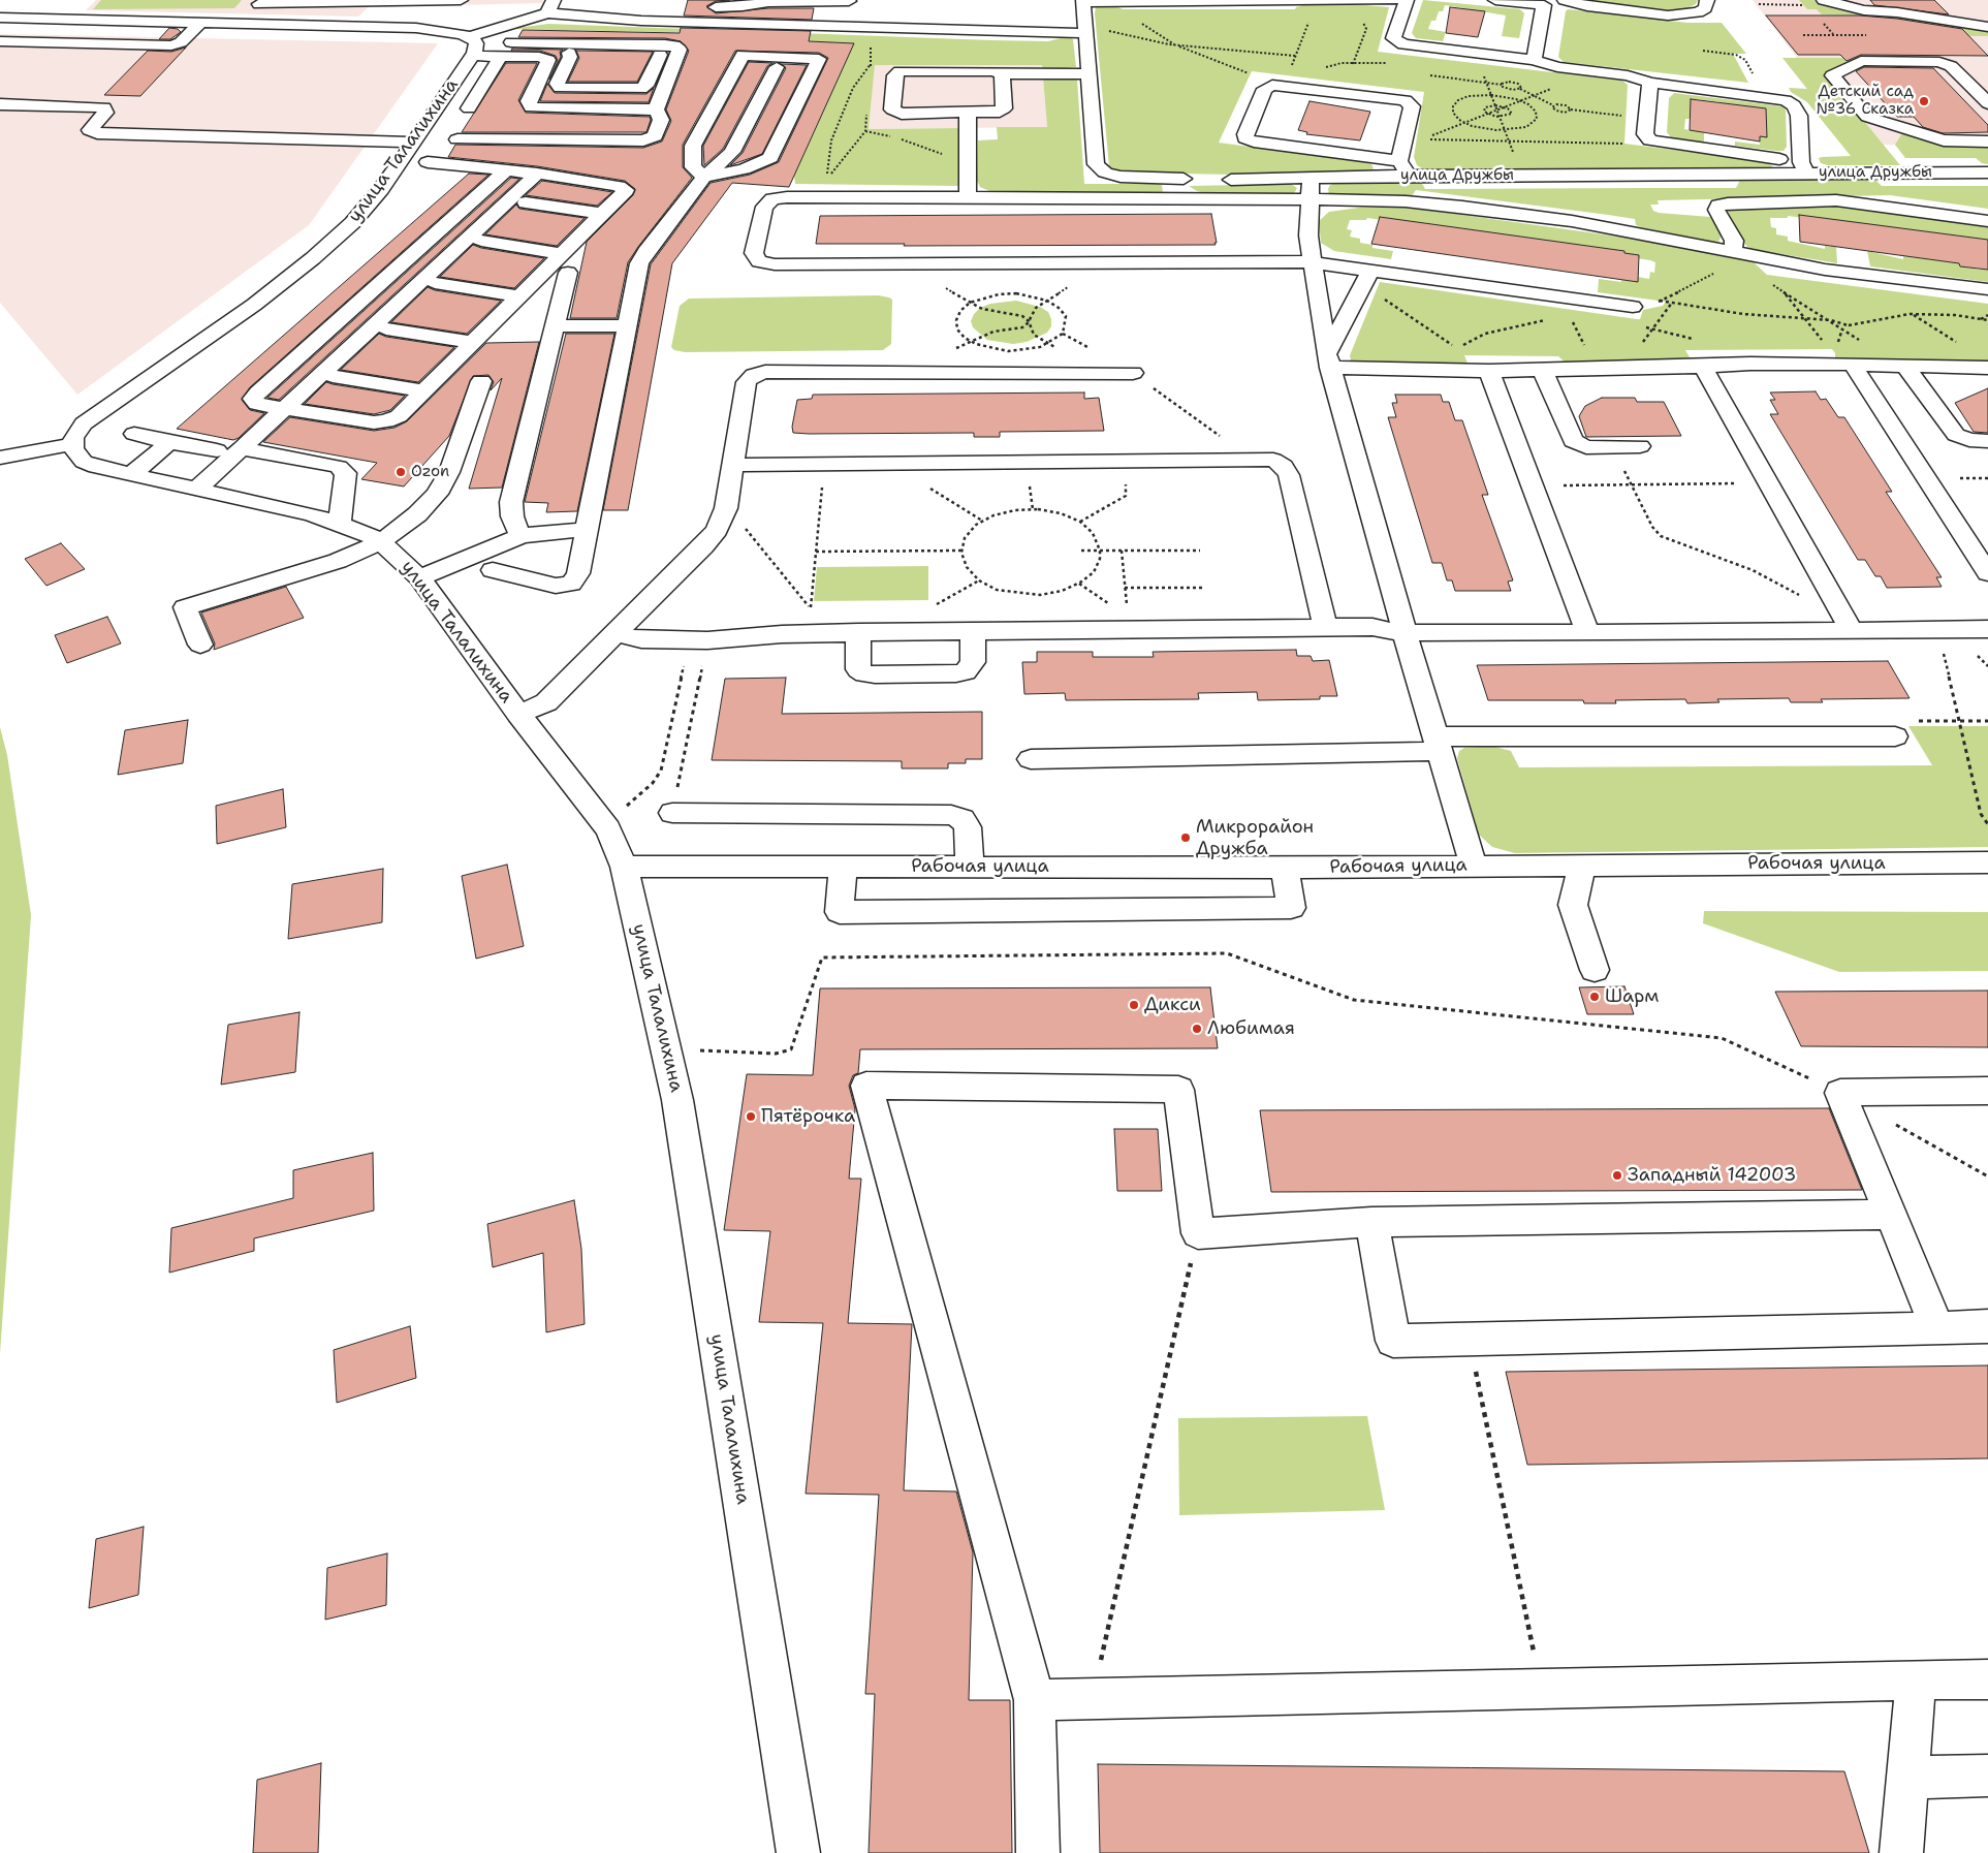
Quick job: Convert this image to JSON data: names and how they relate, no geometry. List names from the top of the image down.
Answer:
{
  "streets": {
    "street": ["улица Талалихина", "улица Дружбы", "Рабочая улица"]
  },
  "crossings": [
    ["улица Талалихина", "Рабочая улица"]
  ],
  "places": [
    "Детский сад №36 Сказка",
    "Ozon",
    "Микрорайон Дружба",
    "Шарм",
    "Дикси",
    "Любимая",
    "Пятёрочка",
    "Западный 142003"
  ]
}
